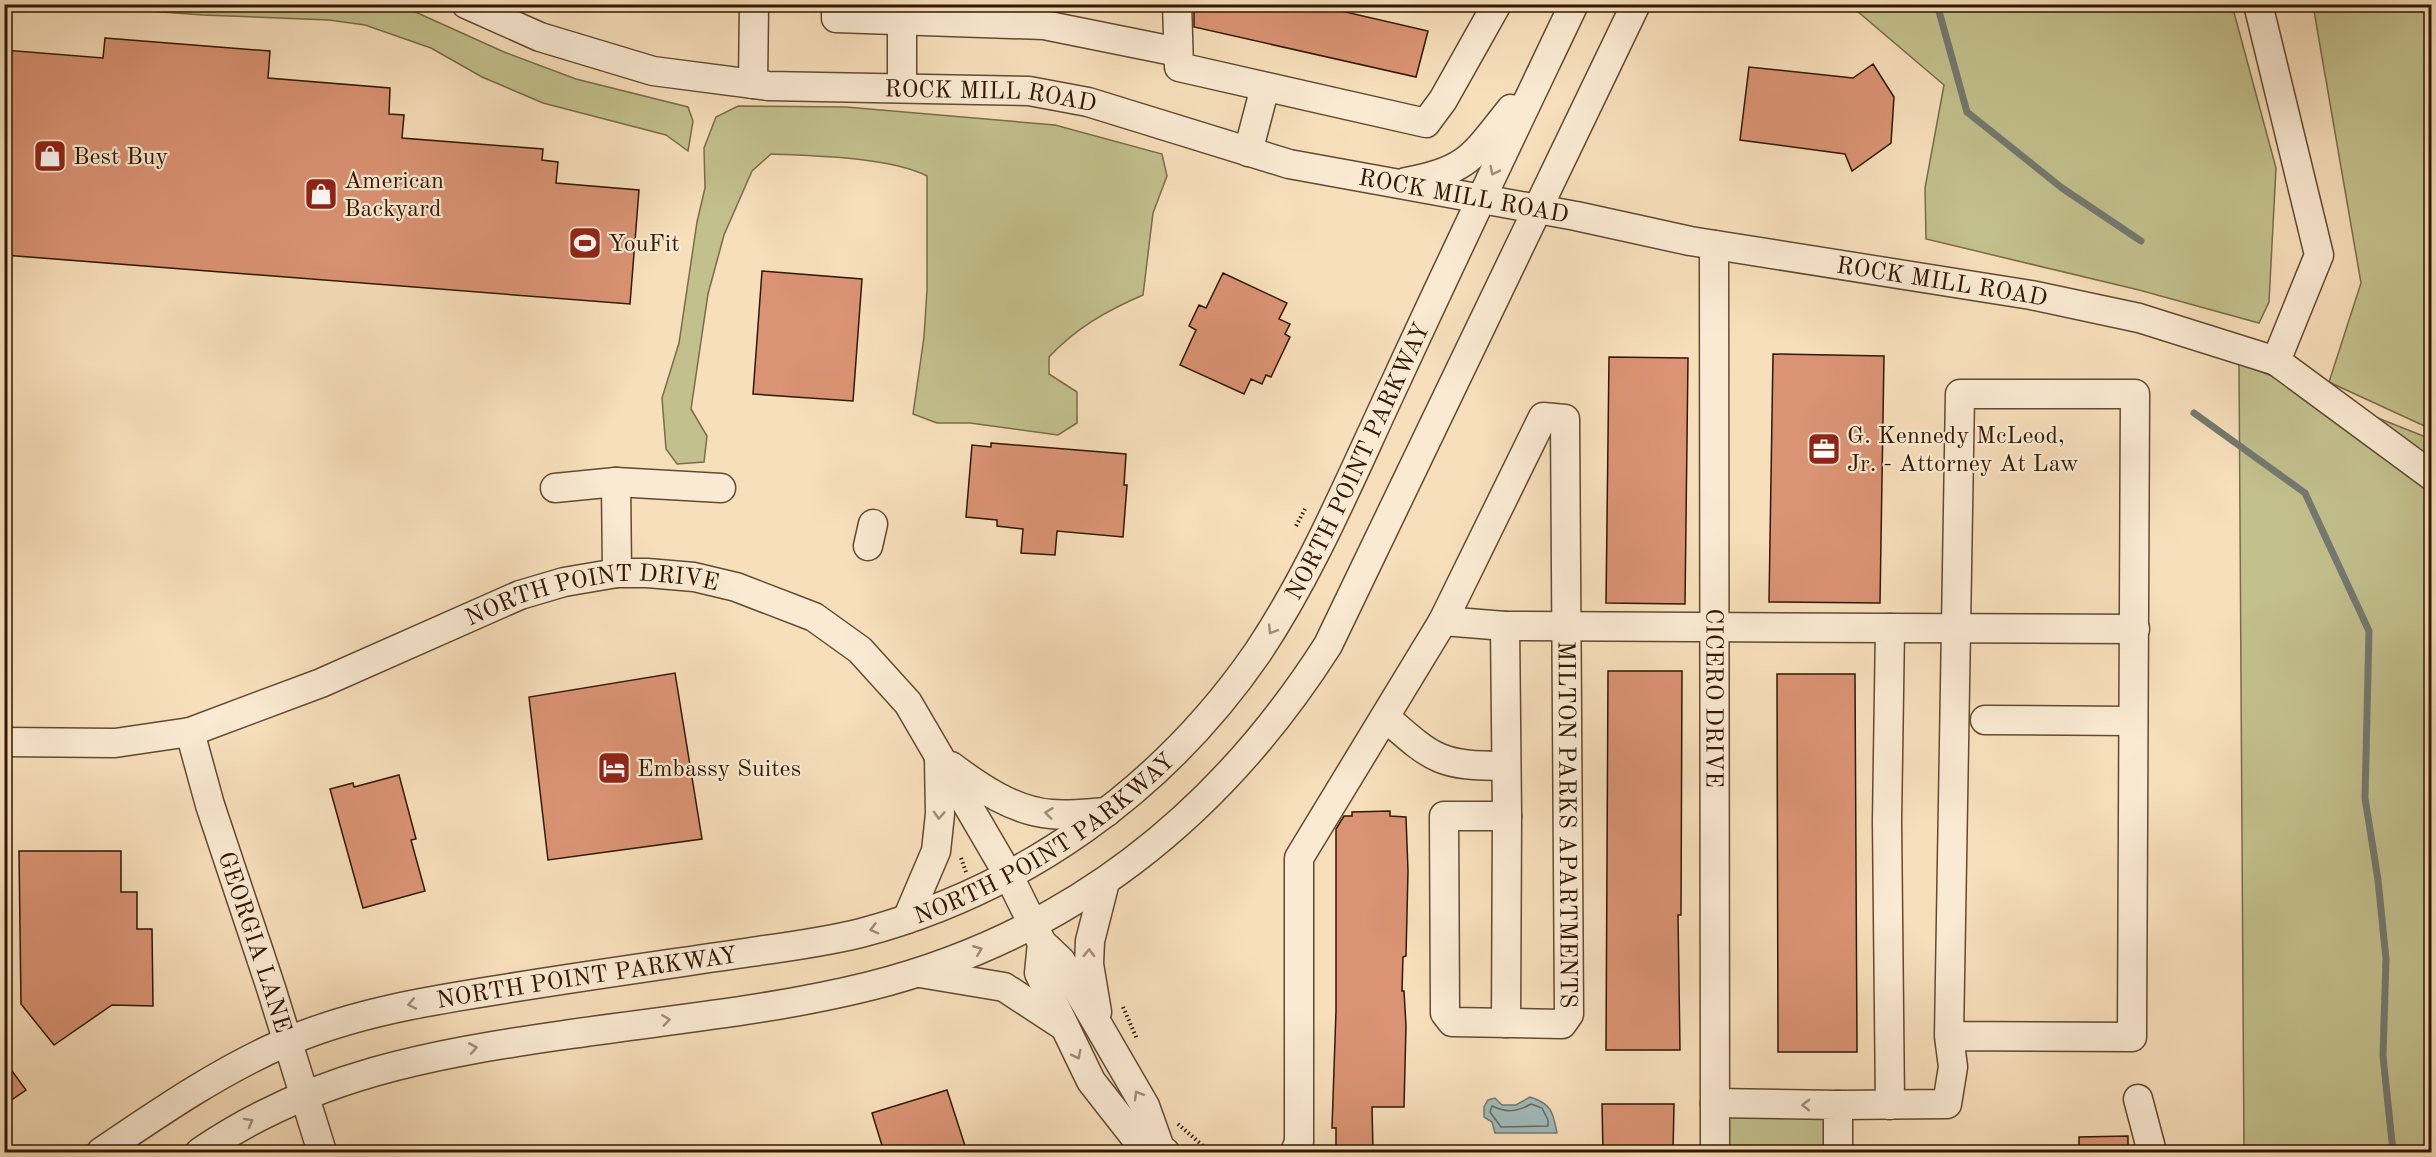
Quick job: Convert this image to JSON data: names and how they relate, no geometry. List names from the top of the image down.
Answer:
{
  "streets": {
    "street": [
      "ROCK MILL ROAD",
      "NORTH POINT PARKWAY",
      "NORTH POINT DRIVE",
      "CICERO DRIVE",
      "MILTON PARKS APARTMENTS",
      "GEORGIA LANE"
    ]
  },
  "crossings": [
    ["ROCK MILL ROAD", "NORTH POINT PARKWAY"],
    ["ROCK MILL ROAD", "CICERO DRIVE"],
    ["NORTH POINT PARKWAY", "NORTH POINT DRIVE"],
    ["NORTH POINT PARKWAY", "GEORGIA LANE"],
    ["NORTH POINT DRIVE", "GEORGIA LANE"],
    ["CICERO DRIVE", "MILTON PARKS APARTMENTS"]
  ],
  "places": {
    "shop": ["Best Buy", "American Backyard"],
    "sports": ["YouFit"],
    "office": ["G. Kennedy McLeod, Jr. - Attorney At Law"],
    "hotel": ["Embassy Suites"]
  }
}
